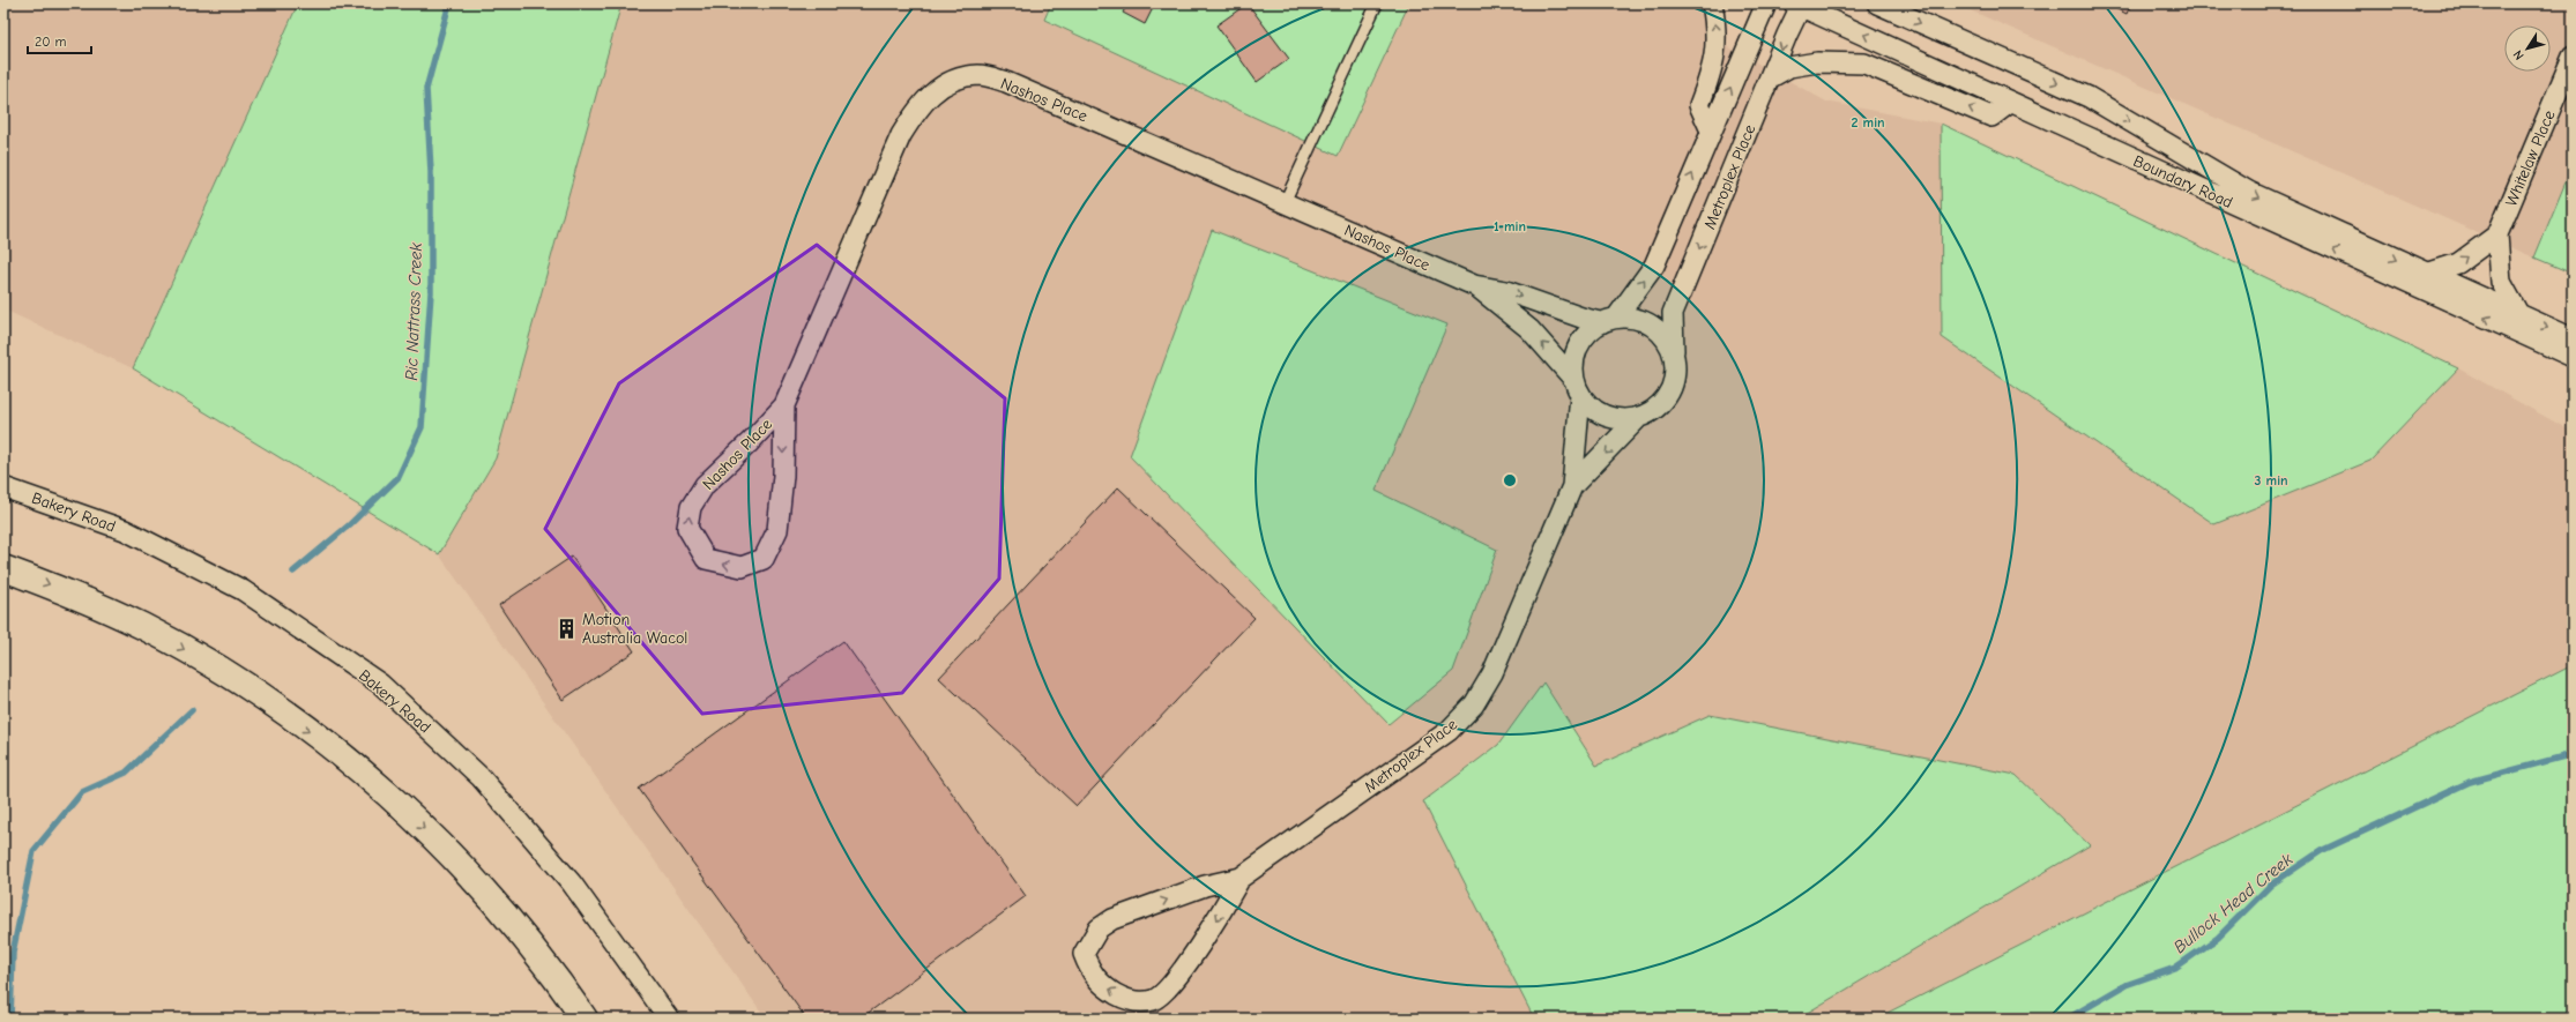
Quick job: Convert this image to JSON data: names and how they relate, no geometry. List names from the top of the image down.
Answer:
{
  "streets": {
    "street": [
      "Nashos Place",
      "Whitelaw Place",
      "Metroplex Place",
      "Boundary Road",
      "Bakery Road"
    ]
  },
  "crossings": [
    ["Nashos Place", "Metroplex Place"],
    ["Whitelaw Place", "Boundary Road"],
    ["Metroplex Place", "Boundary Road"]
  ],
  "water": ["Ric Nattrass Creek", "Bullock Head Creek"],
  "places": {
    "building": ["Motion Australia Wacol"]
  },
  "scale_bar": "20 m",
  "north": "bottom left",
  "rings": ["2 min", "1 min", "3 min"]
}
